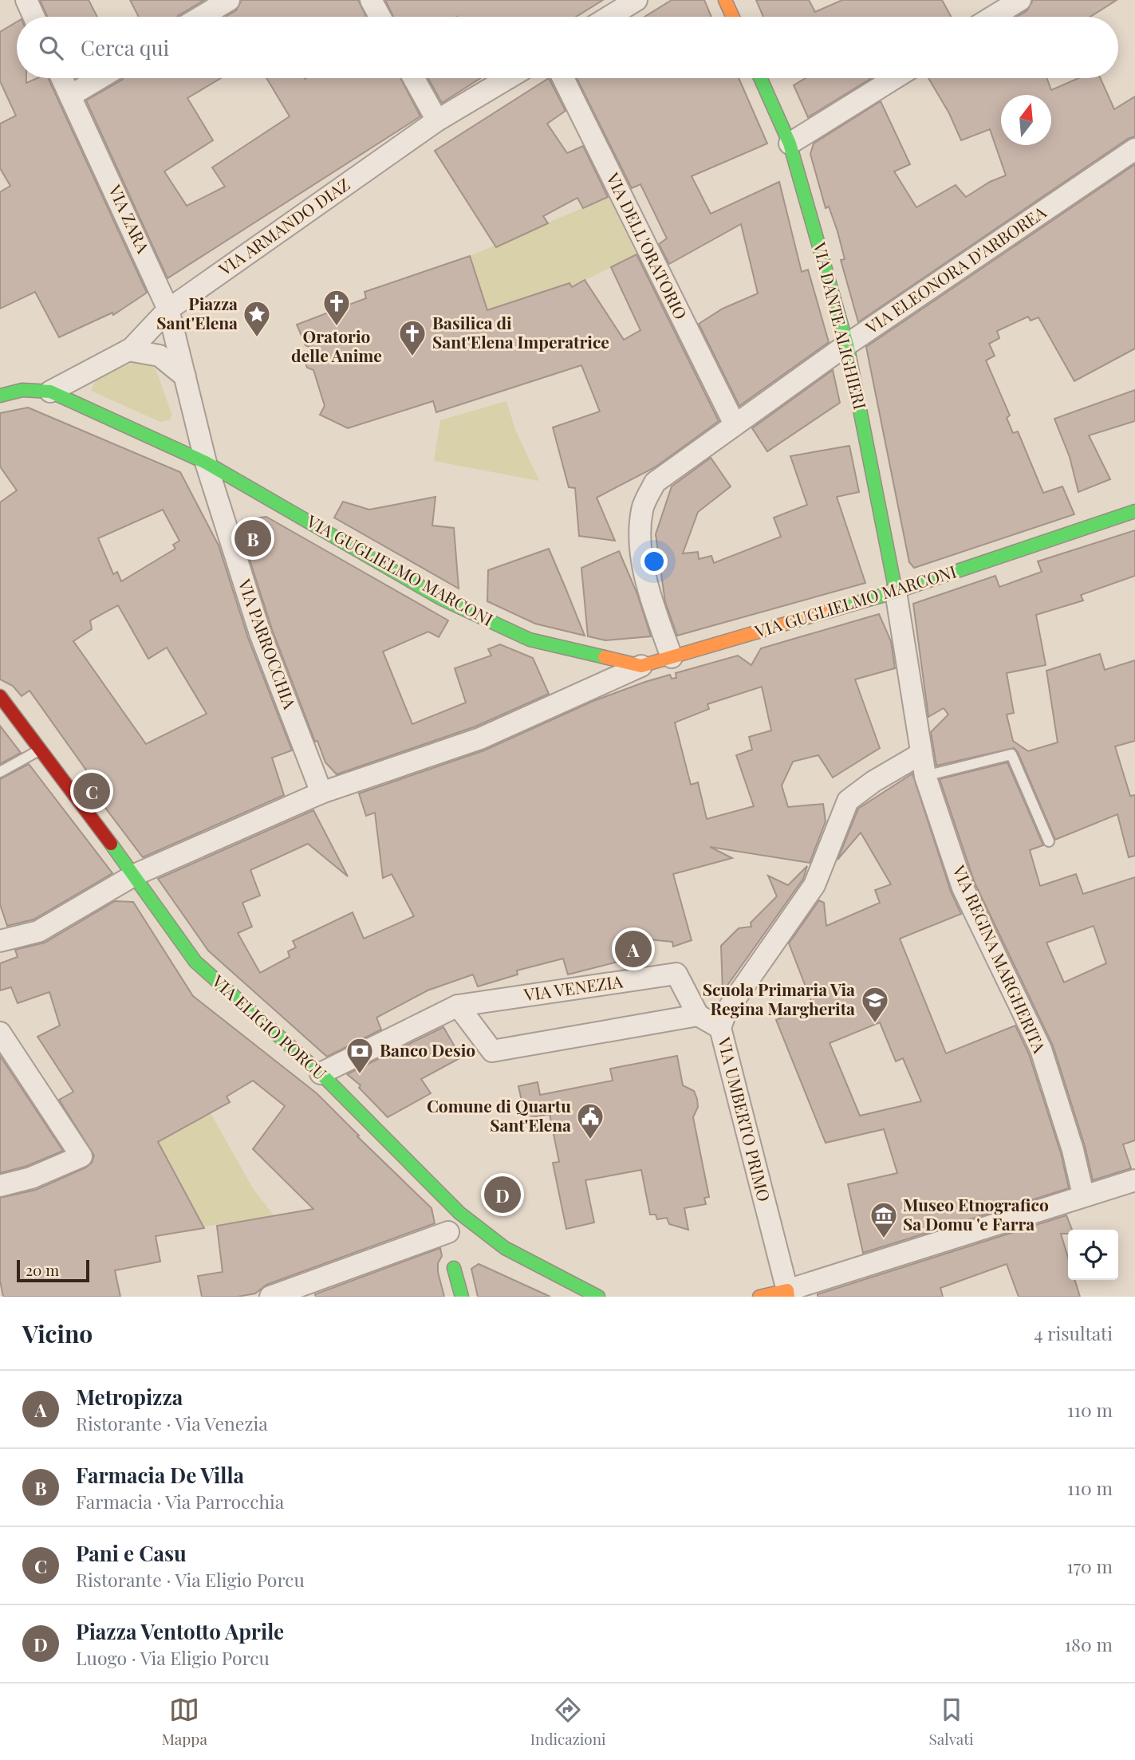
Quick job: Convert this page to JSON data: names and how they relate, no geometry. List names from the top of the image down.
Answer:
{
  "streets": {
    "street": [
      "VIA ZARA",
      "VIA ARMANDO DIAZ",
      "VIA DELL'ORATORIO",
      "VIA ELEONORA D'ARBOREA",
      "VIA DANTE ALIGHIERI",
      "VIA GUGLIELMO MARCONI",
      "VIA PARROCCHIA",
      "VIA REGINA MARGHERITA",
      "VIA VENEZIA",
      "VIA ELIGIO PORCU",
      "VIA UMBERTO PRIMO"
    ]
  },
  "crossings": [
    ["VIA ZARA", "VIA ARMANDO DIAZ"],
    ["VIA ZARA", "VIA GUGLIELMO MARCONI"],
    ["VIA ZARA", "VIA PARROCCHIA"],
    ["VIA ARMANDO DIAZ", "VIA GUGLIELMO MARCONI"],
    ["VIA DELL'ORATORIO", "VIA ELEONORA D'ARBOREA"],
    ["VIA ELEONORA D'ARBOREA", "VIA DANTE ALIGHIERI"],
    ["VIA ELEONORA D'ARBOREA", "VIA GUGLIELMO MARCONI"],
    ["VIA DANTE ALIGHIERI", "VIA GUGLIELMO MARCONI"],
    ["VIA DANTE ALIGHIERI", "VIA REGINA MARGHERITA"],
    ["VIA GUGLIELMO MARCONI", "VIA PARROCCHIA"],
    ["VIA GUGLIELMO MARCONI", "VIA REGINA MARGHERITA"],
    ["VIA REGINA MARGHERITA", "VIA UMBERTO PRIMO"],
    ["VIA VENEZIA", "VIA ELIGIO PORCU"]
  ],
  "places": {
    "church": ["Oratorio delle Anime", "Basilica di Sant'Elena Imperatrice"],
    "place": ["Piazza Sant'Elena"],
    "school or university": ["Scuola Primaria Via Regina Margherita"],
    "bank": ["Banco Desio"],
    "public building": ["Comune di Quartu Sant'Elena"],
    "museum": ["Museo Etnografico Sa Domu 'e Farra"]
  },
  "scale_bar": "20 m",
  "north": "top",
  "page": {
    "search": "Cerca qui",
    "pins": [
      "B",
      "C",
      "A",
      "D"
    ],
    "scale": "20 m",
    "heading": ["Vicino", "4 risultati"],
    "list": [
      {
        "mark": "A",
        "name": "Metropizza",
        "note": "Ristorante · Via Venezia",
        "value": "110 m"
      },
      {
        "mark": "B",
        "name": "Farmacia De Villa",
        "note": "Farmacia · Via Parrocchia",
        "value": "110 m"
      },
      {
        "mark": "C",
        "name": "Pani e Casu",
        "note": "Ristorante · Via Eligio Porcu",
        "value": "170 m"
      },
      {
        "mark": "D",
        "name": "Piazza Ventotto Aprile",
        "note": "Luogo · Via Eligio Porcu",
        "value": "180 m"
      }
    ],
    "nav": ["Mappa", "Indicazioni", "Salvati"]
  }
}
